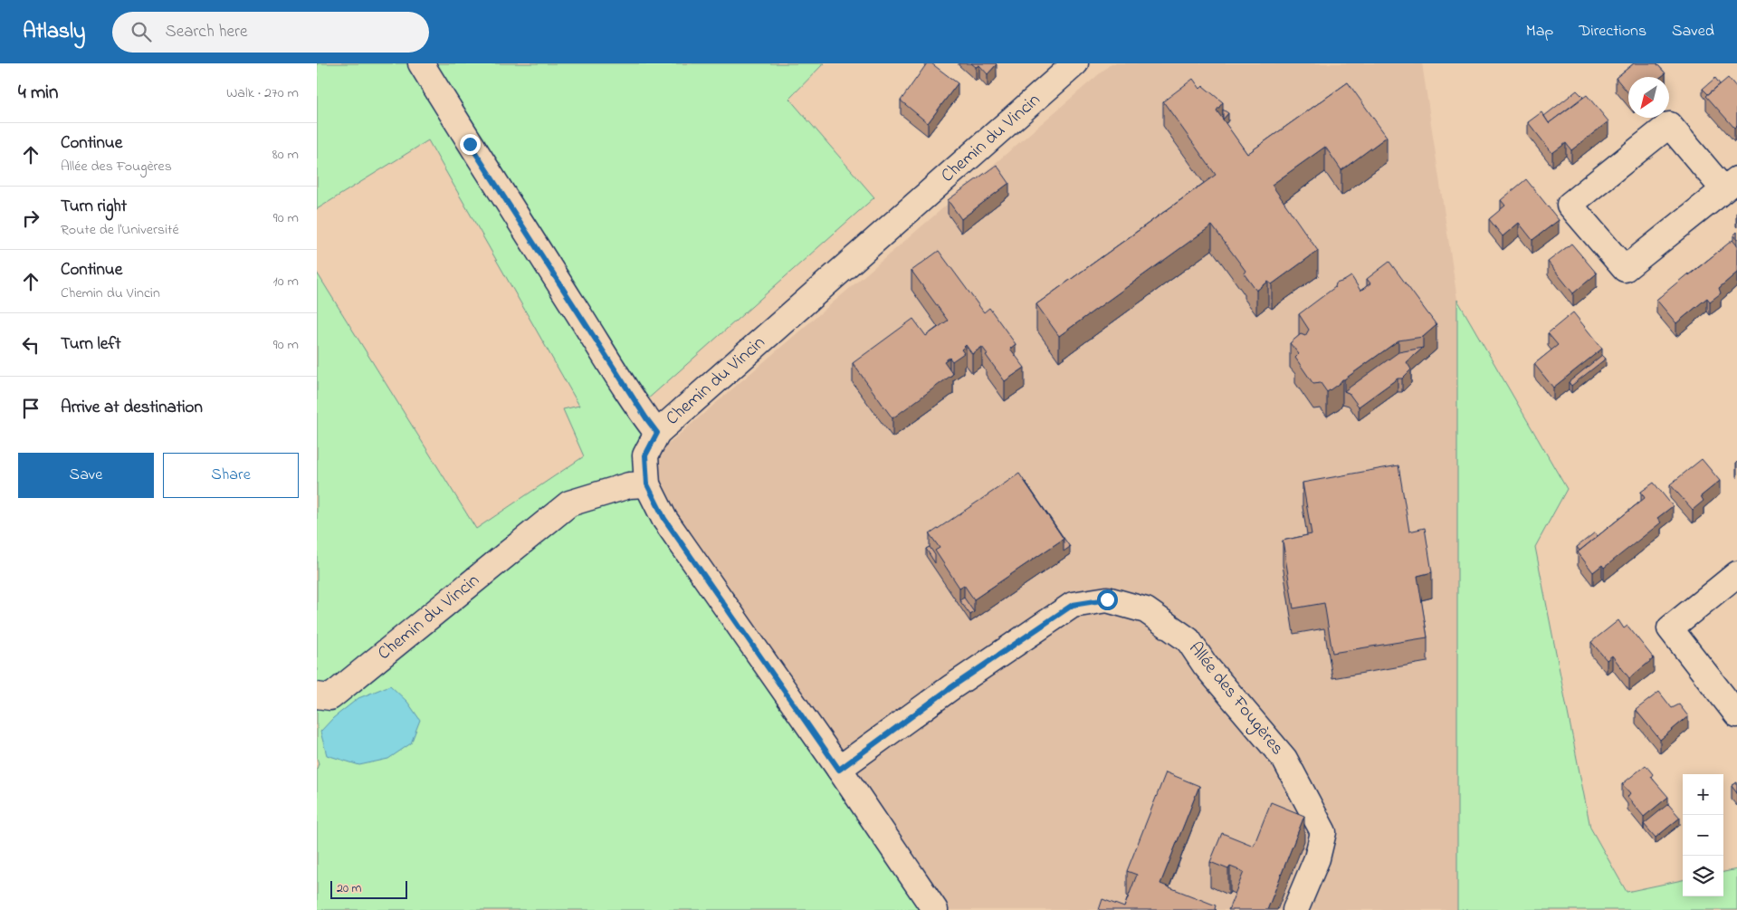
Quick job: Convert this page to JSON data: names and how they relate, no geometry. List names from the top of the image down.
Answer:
{
  "streets": {
    "street": ["Chemin du Vincin", "Allée des Fougères"]
  },
  "scale_bar": "20 m",
  "north": "bottom left",
  "page": {
    "header": "Atlasly",
    "search": "Search here",
    "nav": ["Map", "Directions", "Saved"],
    "heading": ["4 min", "Walk · 270 m"],
    "list": [
      ["Continue", "Allée des Fougères", "80 m"],
      ["Turn right", "Route de l'Université", "90 m"],
      ["Continue", "Chemin du Vincin", "10 m"],
      ["Turn left", "90 m"],
      "Arrive at destination"
    ],
    "buttons": ["Save", "Share"],
    "map_buttons": ["+", "−"],
    "scale": "20 m"
  }
}
